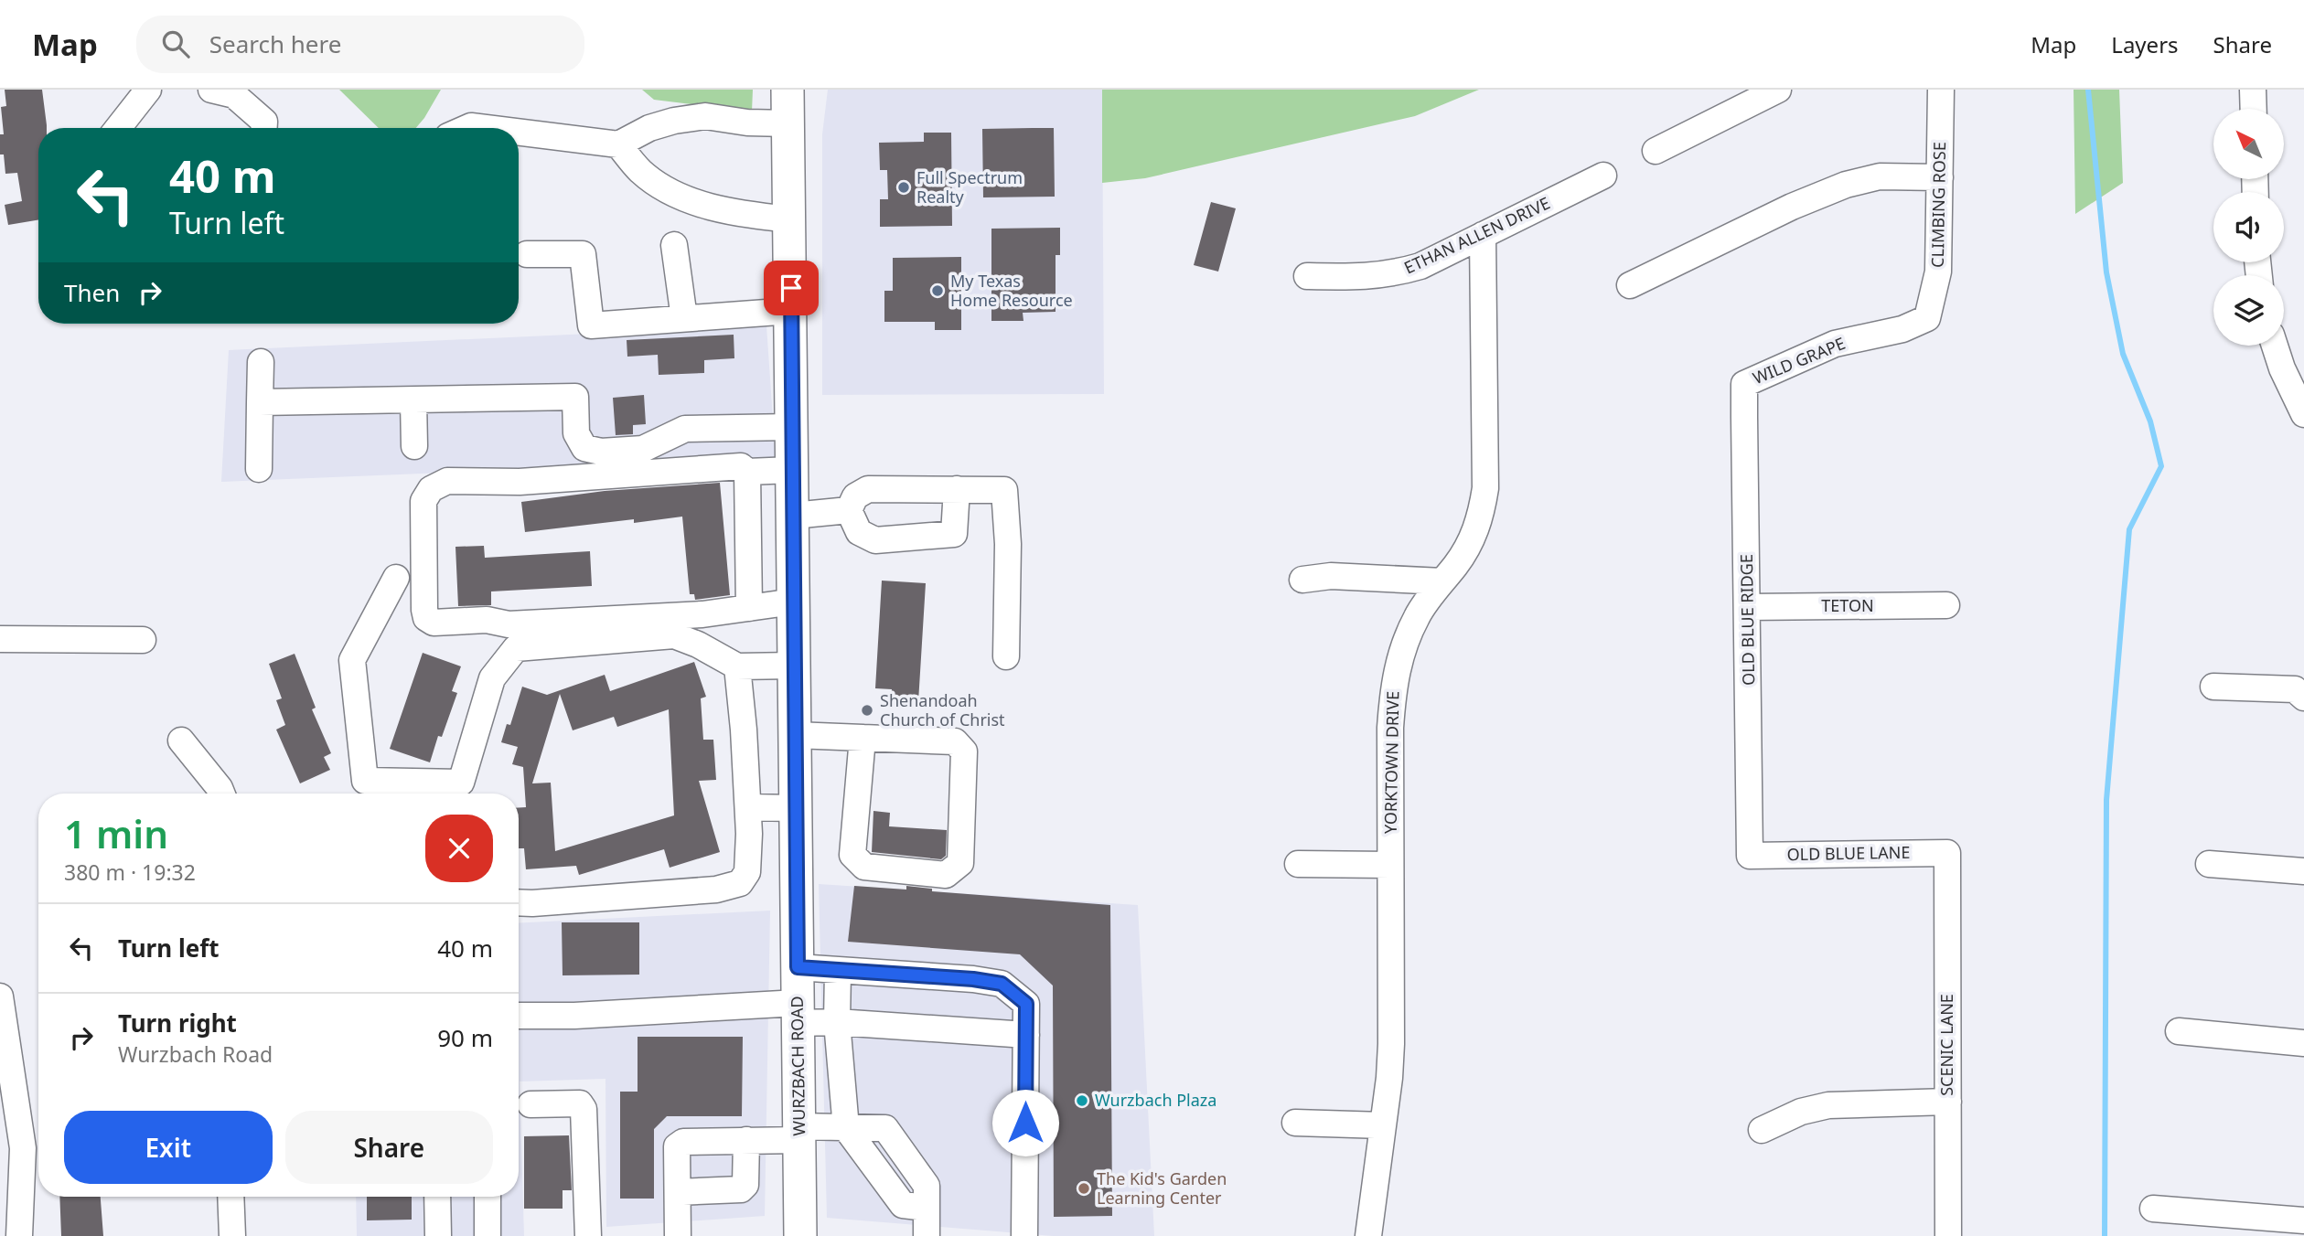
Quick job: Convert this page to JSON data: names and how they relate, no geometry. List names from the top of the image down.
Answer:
{
  "streets": {
    "main road": ["WURZBACH ROAD"],
    "street": [
      "CLIMBING ROSE",
      "ETHAN ALLEN DRIVE",
      "WILD GRAPE",
      "TETON",
      "OLD BLUE RIDGE",
      "YORKTOWN DRIVE",
      "OLD BLUE LANE",
      "SCENIC LANE"
    ]
  },
  "crossings": [
    ["CLIMBING ROSE", "WILD GRAPE"],
    ["ETHAN ALLEN DRIVE", "YORKTOWN DRIVE"],
    ["WILD GRAPE", "OLD BLUE RIDGE"],
    ["TETON", "OLD BLUE RIDGE"],
    ["OLD BLUE RIDGE", "OLD BLUE LANE"],
    ["OLD BLUE LANE", "SCENIC LANE"]
  ],
  "places": [
    "Full Spectrum Realty",
    "My Texas Home Resource",
    "Shenandoah Church of Christ",
    "Wurzbach Plaza",
    "The Kid's Garden Learning Center"
  ],
  "north": "top left",
  "page": {
    "header": "Map",
    "search": "Search here",
    "nav": ["Map", "Layers", "Share"],
    "turn": ["40 m", "Turn left"],
    "then": "Then",
    "heading": ["1 min", "380 m · 19:32"],
    "list": [
      {
        "name": "Turn left",
        "value": "40 m"
      },
      {
        "name": "Turn right",
        "note": "Wurzbach Road",
        "value": "90 m"
      }
    ],
    "buttons": ["Exit", "Share"]
  }
}
